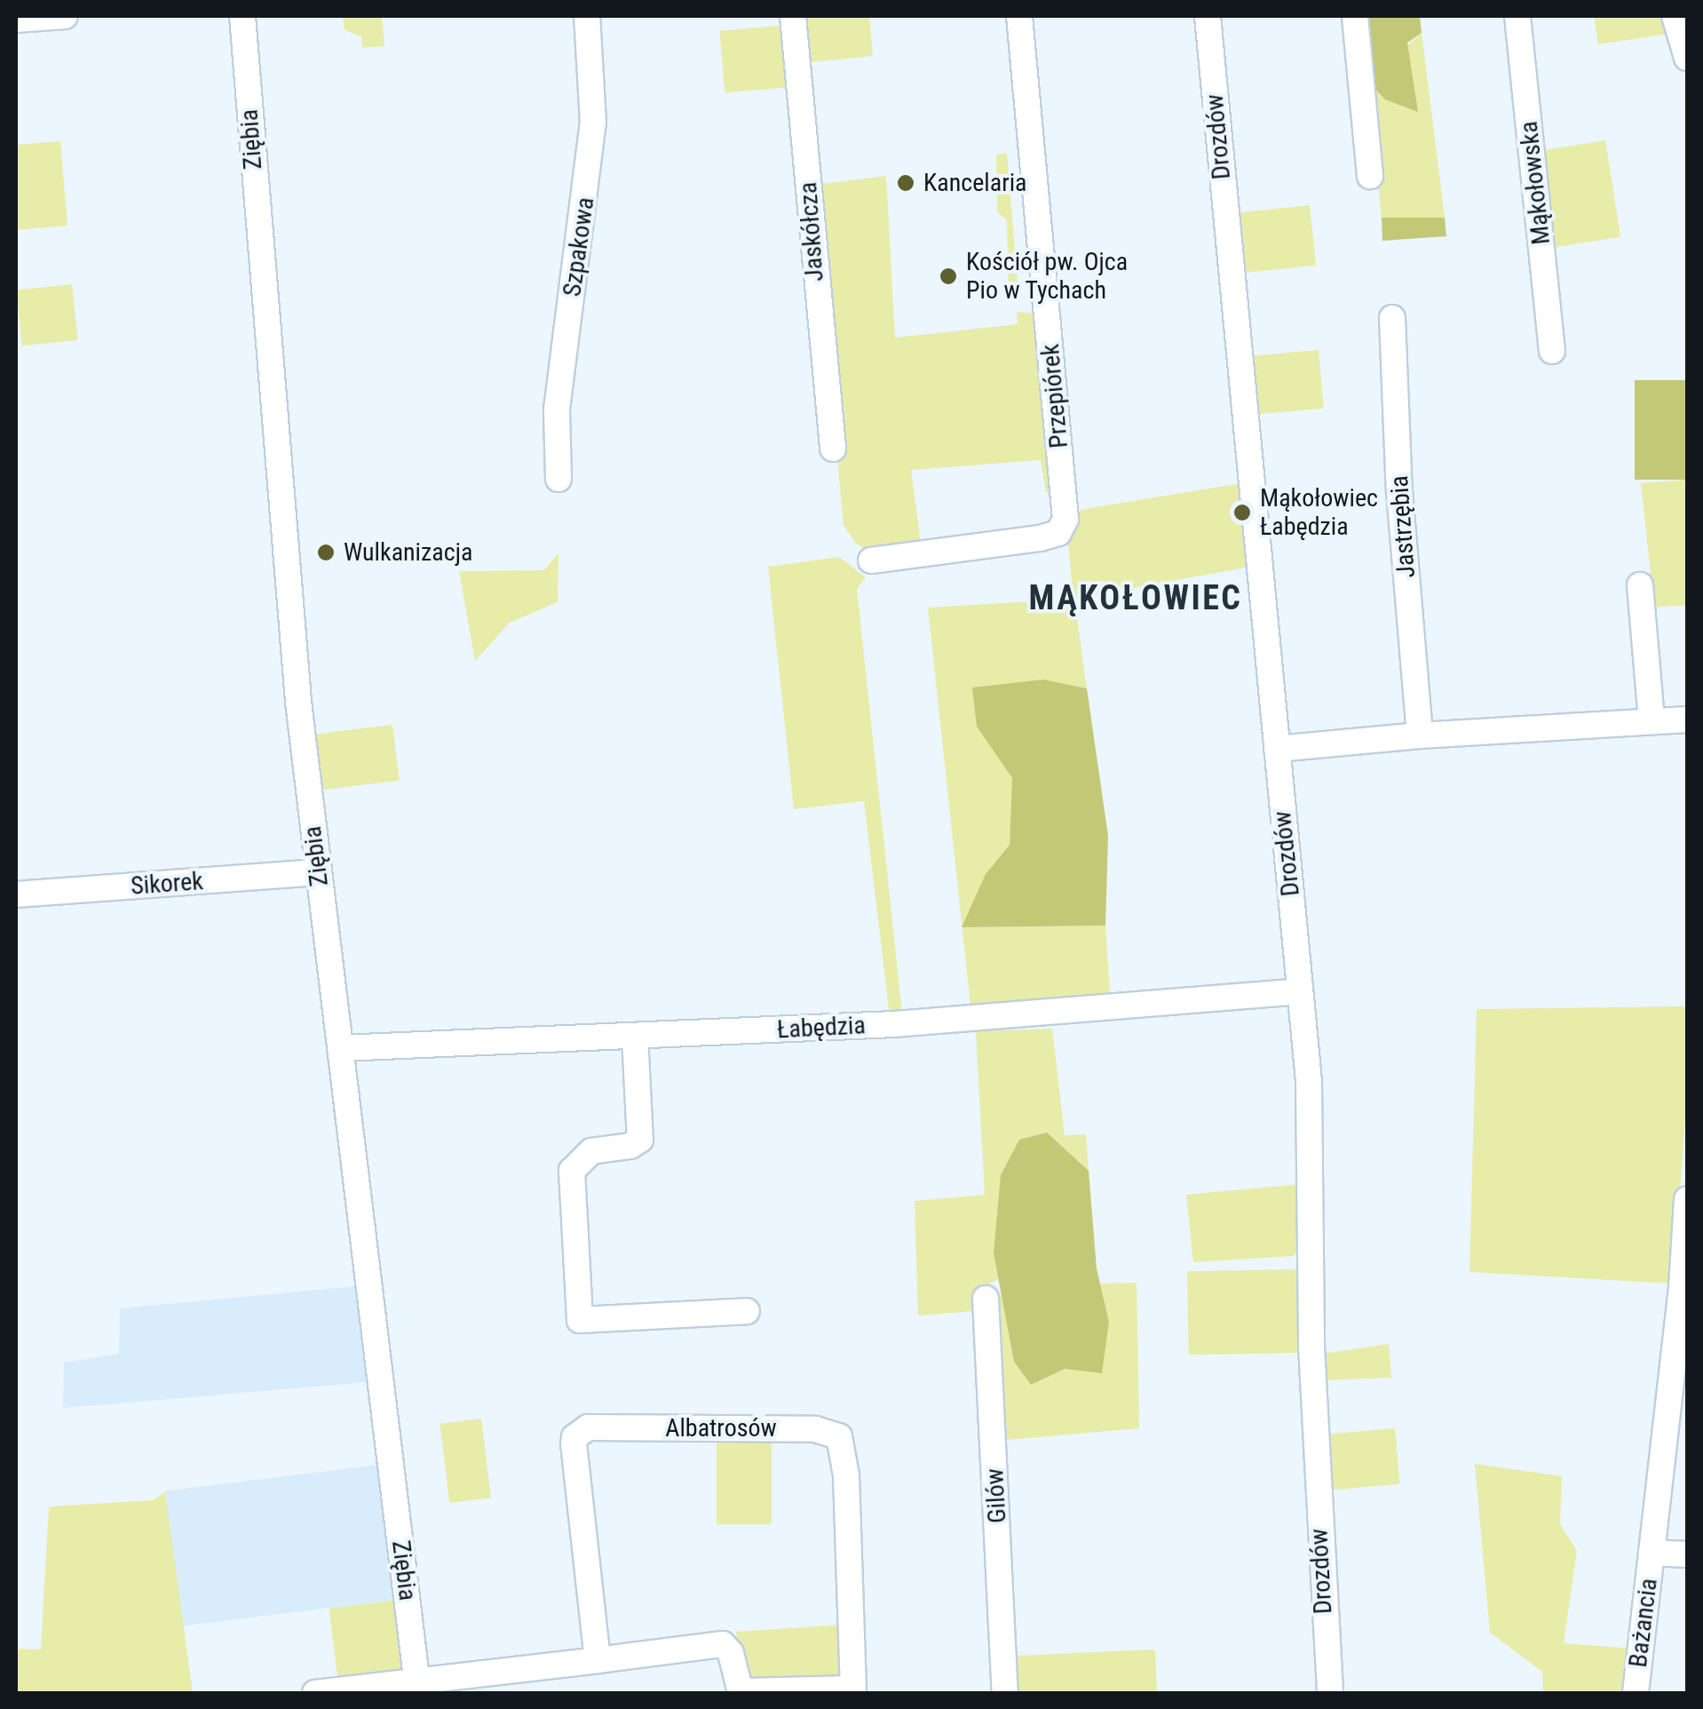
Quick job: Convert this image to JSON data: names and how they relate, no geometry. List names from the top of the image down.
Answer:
{
  "streets": {
    "street": [
      "Drozdów",
      "Ziębia",
      "Mąkołowska",
      "Jaskółcza",
      "Szpakowa",
      "Przepiórek",
      "Jastrzębia",
      "Sikorek",
      "Łabędzia",
      "Albatrosów",
      "Gilów",
      "Bażancia"
    ]
  },
  "crossings": [
    ["Drozdów", "Łabędzia"],
    ["Ziębia", "Sikorek"],
    ["Ziębia", "Łabędzia"],
    ["Ziębia", "Albatrosów"]
  ],
  "districts": ["MĄKOŁOWIEC"],
  "places": [
    "Kancelaria",
    "Kościół pw. Ojca Pio w Tychach",
    "Mąkołowiec Łabędzia",
    "Wulkanizacja"
  ]
}
